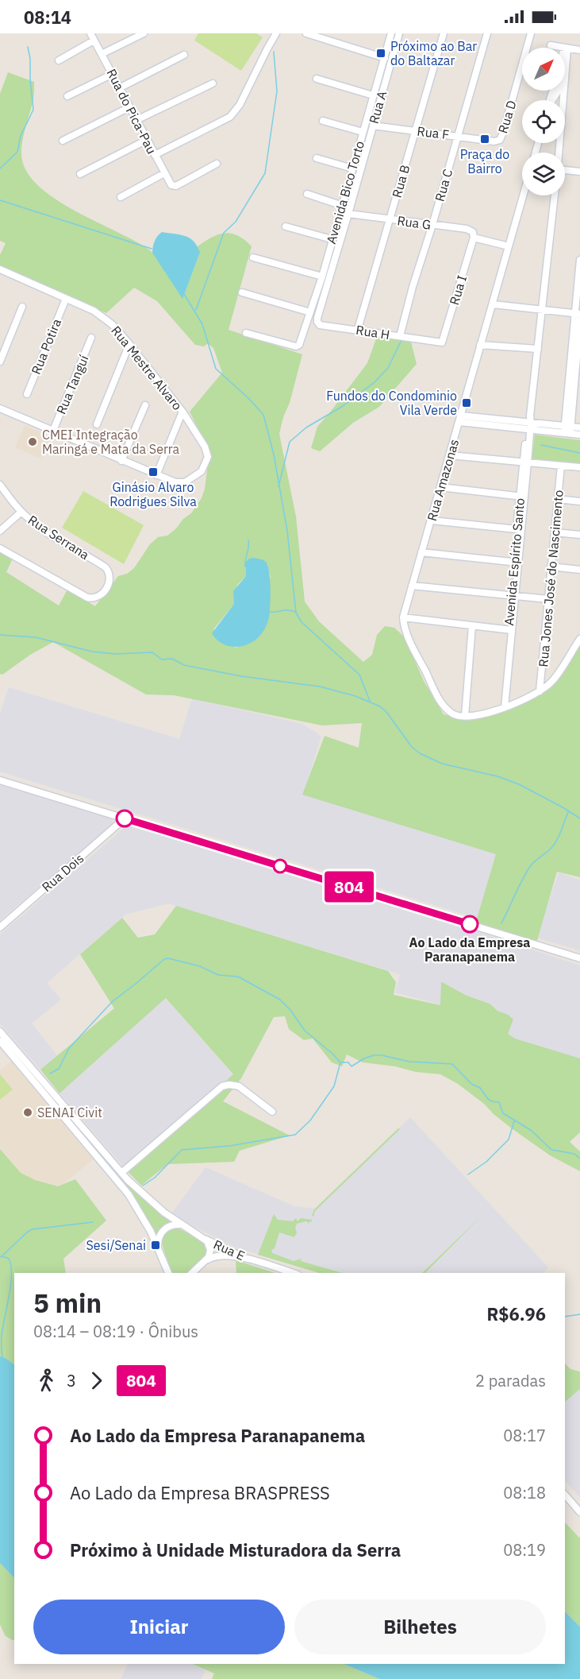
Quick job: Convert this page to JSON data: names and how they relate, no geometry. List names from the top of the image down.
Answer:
{
  "streets": {
    "street": [
      "Rua A",
      "Rua do Pica-Pau",
      "Rua D",
      "Rua F",
      "Rua B",
      "Rua C",
      "Avenida Bico Torto",
      "Rua G",
      "Rua I",
      "Rua H",
      "Rua Potira",
      "Rua Mestre Alvaro",
      "Rua Tanguí",
      "Rua Amazonas",
      "Rua Serrana",
      "Avenida Espírito Santo",
      "Rua Jones José do Nascimento",
      "Rua Dois",
      "Rua E"
    ]
  },
  "crossings": [
    ["Rua A", "Rua F"],
    ["Rua A", "Rua G"],
    ["Rua A", "Rua H"],
    ["Rua D", "Rua F"],
    ["Rua F", "Rua B"],
    ["Rua F", "Rua C"],
    ["Rua B", "Rua G"],
    ["Rua B", "Rua H"],
    ["Rua C", "Rua G"],
    ["Rua C", "Rua H"],
    ["Avenida Bico Torto", "Rua G"],
    ["Avenida Bico Torto", "Rua H"],
    ["Rua G", "Rua I"],
    ["Rua I", "Rua H"],
    ["Rua Potira", "Rua Mestre Alvaro"]
  ],
  "places": {
    "transit": [
      "Próximo ao Bar do Baltazar",
      "Praça do Bairro",
      "Fundos do Condominio Vila Verde",
      "Ginásio Alvaro Rodrigues Silva",
      "Sesi/Senai"
    ],
    "other": ["CMEI Integração Maringá e Mata da Serra", "Ao Lado da Empresa Paranapanema", "SENAI Civit"]
  },
  "lines": ["bus line 804"],
  "north": "top right",
  "page": {
    "status": "08:14",
    "on_map": "804",
    "heading": ["5 min", "08:14 – 08:19 · Ônibus", "R$6.96"],
    "legs": ["3", "804", "2 paradas"],
    "list": [
      {
        "name": "Ao Lado da Empresa Paranapanema",
        "value": "08:17"
      },
      {
        "name": "Ao Lado da Empresa BRASPRESS",
        "value": "08:18"
      },
      {
        "name": "Próximo à Unidade Misturadora da Serra",
        "value": "08:19"
      }
    ],
    "buttons": ["Iniciar", "Bilhetes"]
  }
}
